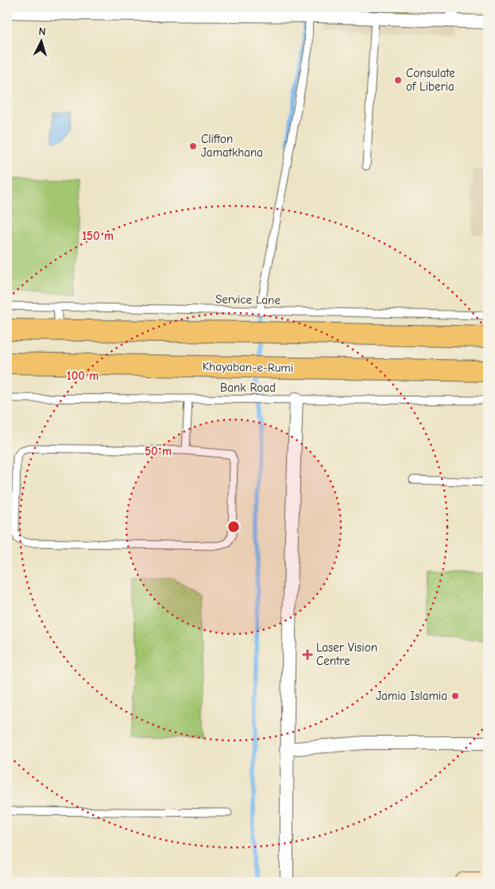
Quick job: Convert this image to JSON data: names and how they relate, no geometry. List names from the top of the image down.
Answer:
{
  "streets": {
    "main road": ["Khayaban-e-Rumi"],
    "lane": ["Service Lane", "Bank Road"]
  },
  "places": {
    "other": ["Consulate of Liberia", "Clifton Jamatkhana", "Jamia Islamia"],
    "health": ["Laser Vision Centre"]
  },
  "north": "top",
  "rings": ["150 m", "100 m", "50 m"]
}
